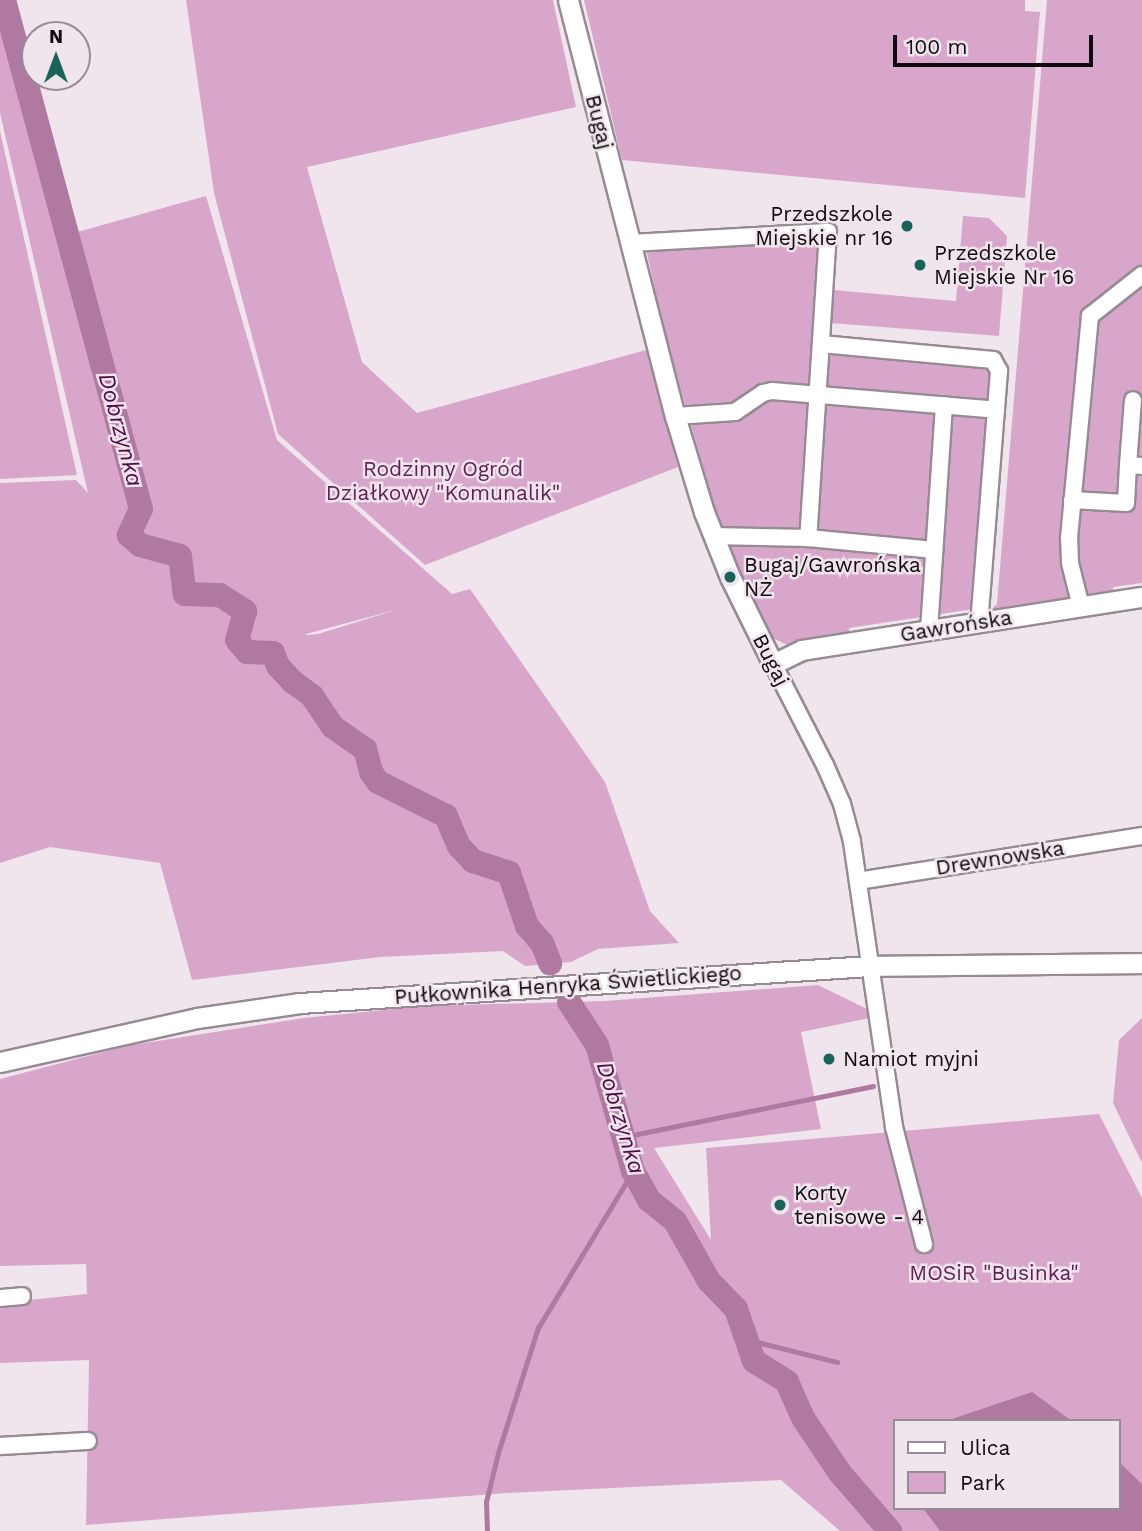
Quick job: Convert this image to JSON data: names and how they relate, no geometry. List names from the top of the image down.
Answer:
{
  "streets": {
    "street": [
      "Bugaj",
      "Gawrońska",
      "Drewnowska",
      "Pułkownika Henryka Świetlickiego"
    ]
  },
  "crossings": [
    ["Bugaj", "Gawrońska"],
    ["Bugaj", "Drewnowska"],
    ["Bugaj", "Pułkownika Henryka Świetlickiego"]
  ],
  "water": ["Dobrzynka"],
  "parks": ["Rodzinny Ogród Działkowy \"Komunalik\"", "MOSiR \"Businka\""],
  "places": [
    "Przedszkole Miejskie nr 16",
    "Przedszkole Miejskie Nr 16",
    "Bugaj/Gawrońska NŻ",
    "Namiot myjni",
    "Korty tenisowe - 4"
  ],
  "legend": ["Ulica", "Park"],
  "scale_bar": "100 m",
  "north": "top"
}
